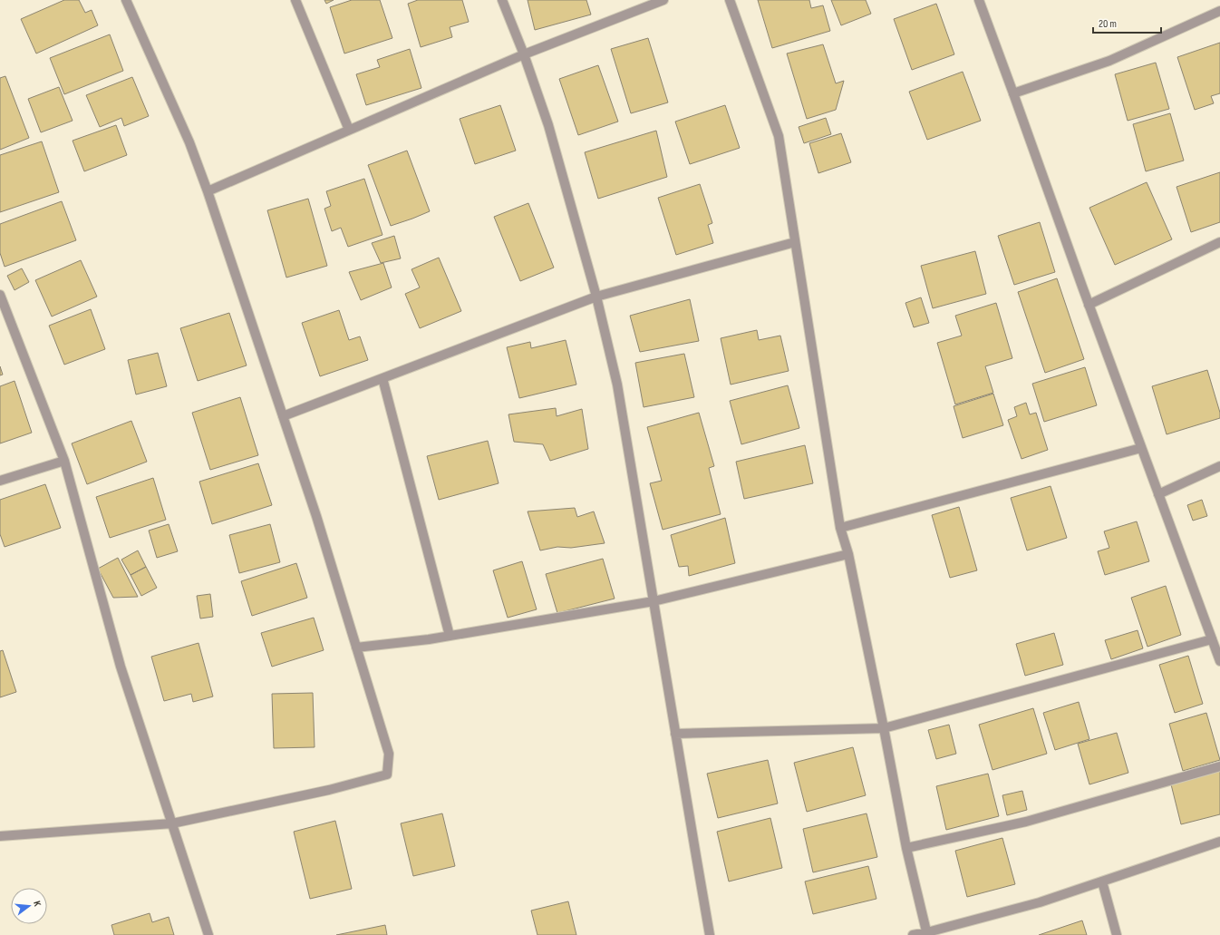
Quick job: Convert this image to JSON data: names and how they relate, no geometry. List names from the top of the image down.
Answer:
{
  "scale_bar": "20 m",
  "north": "right"
}
